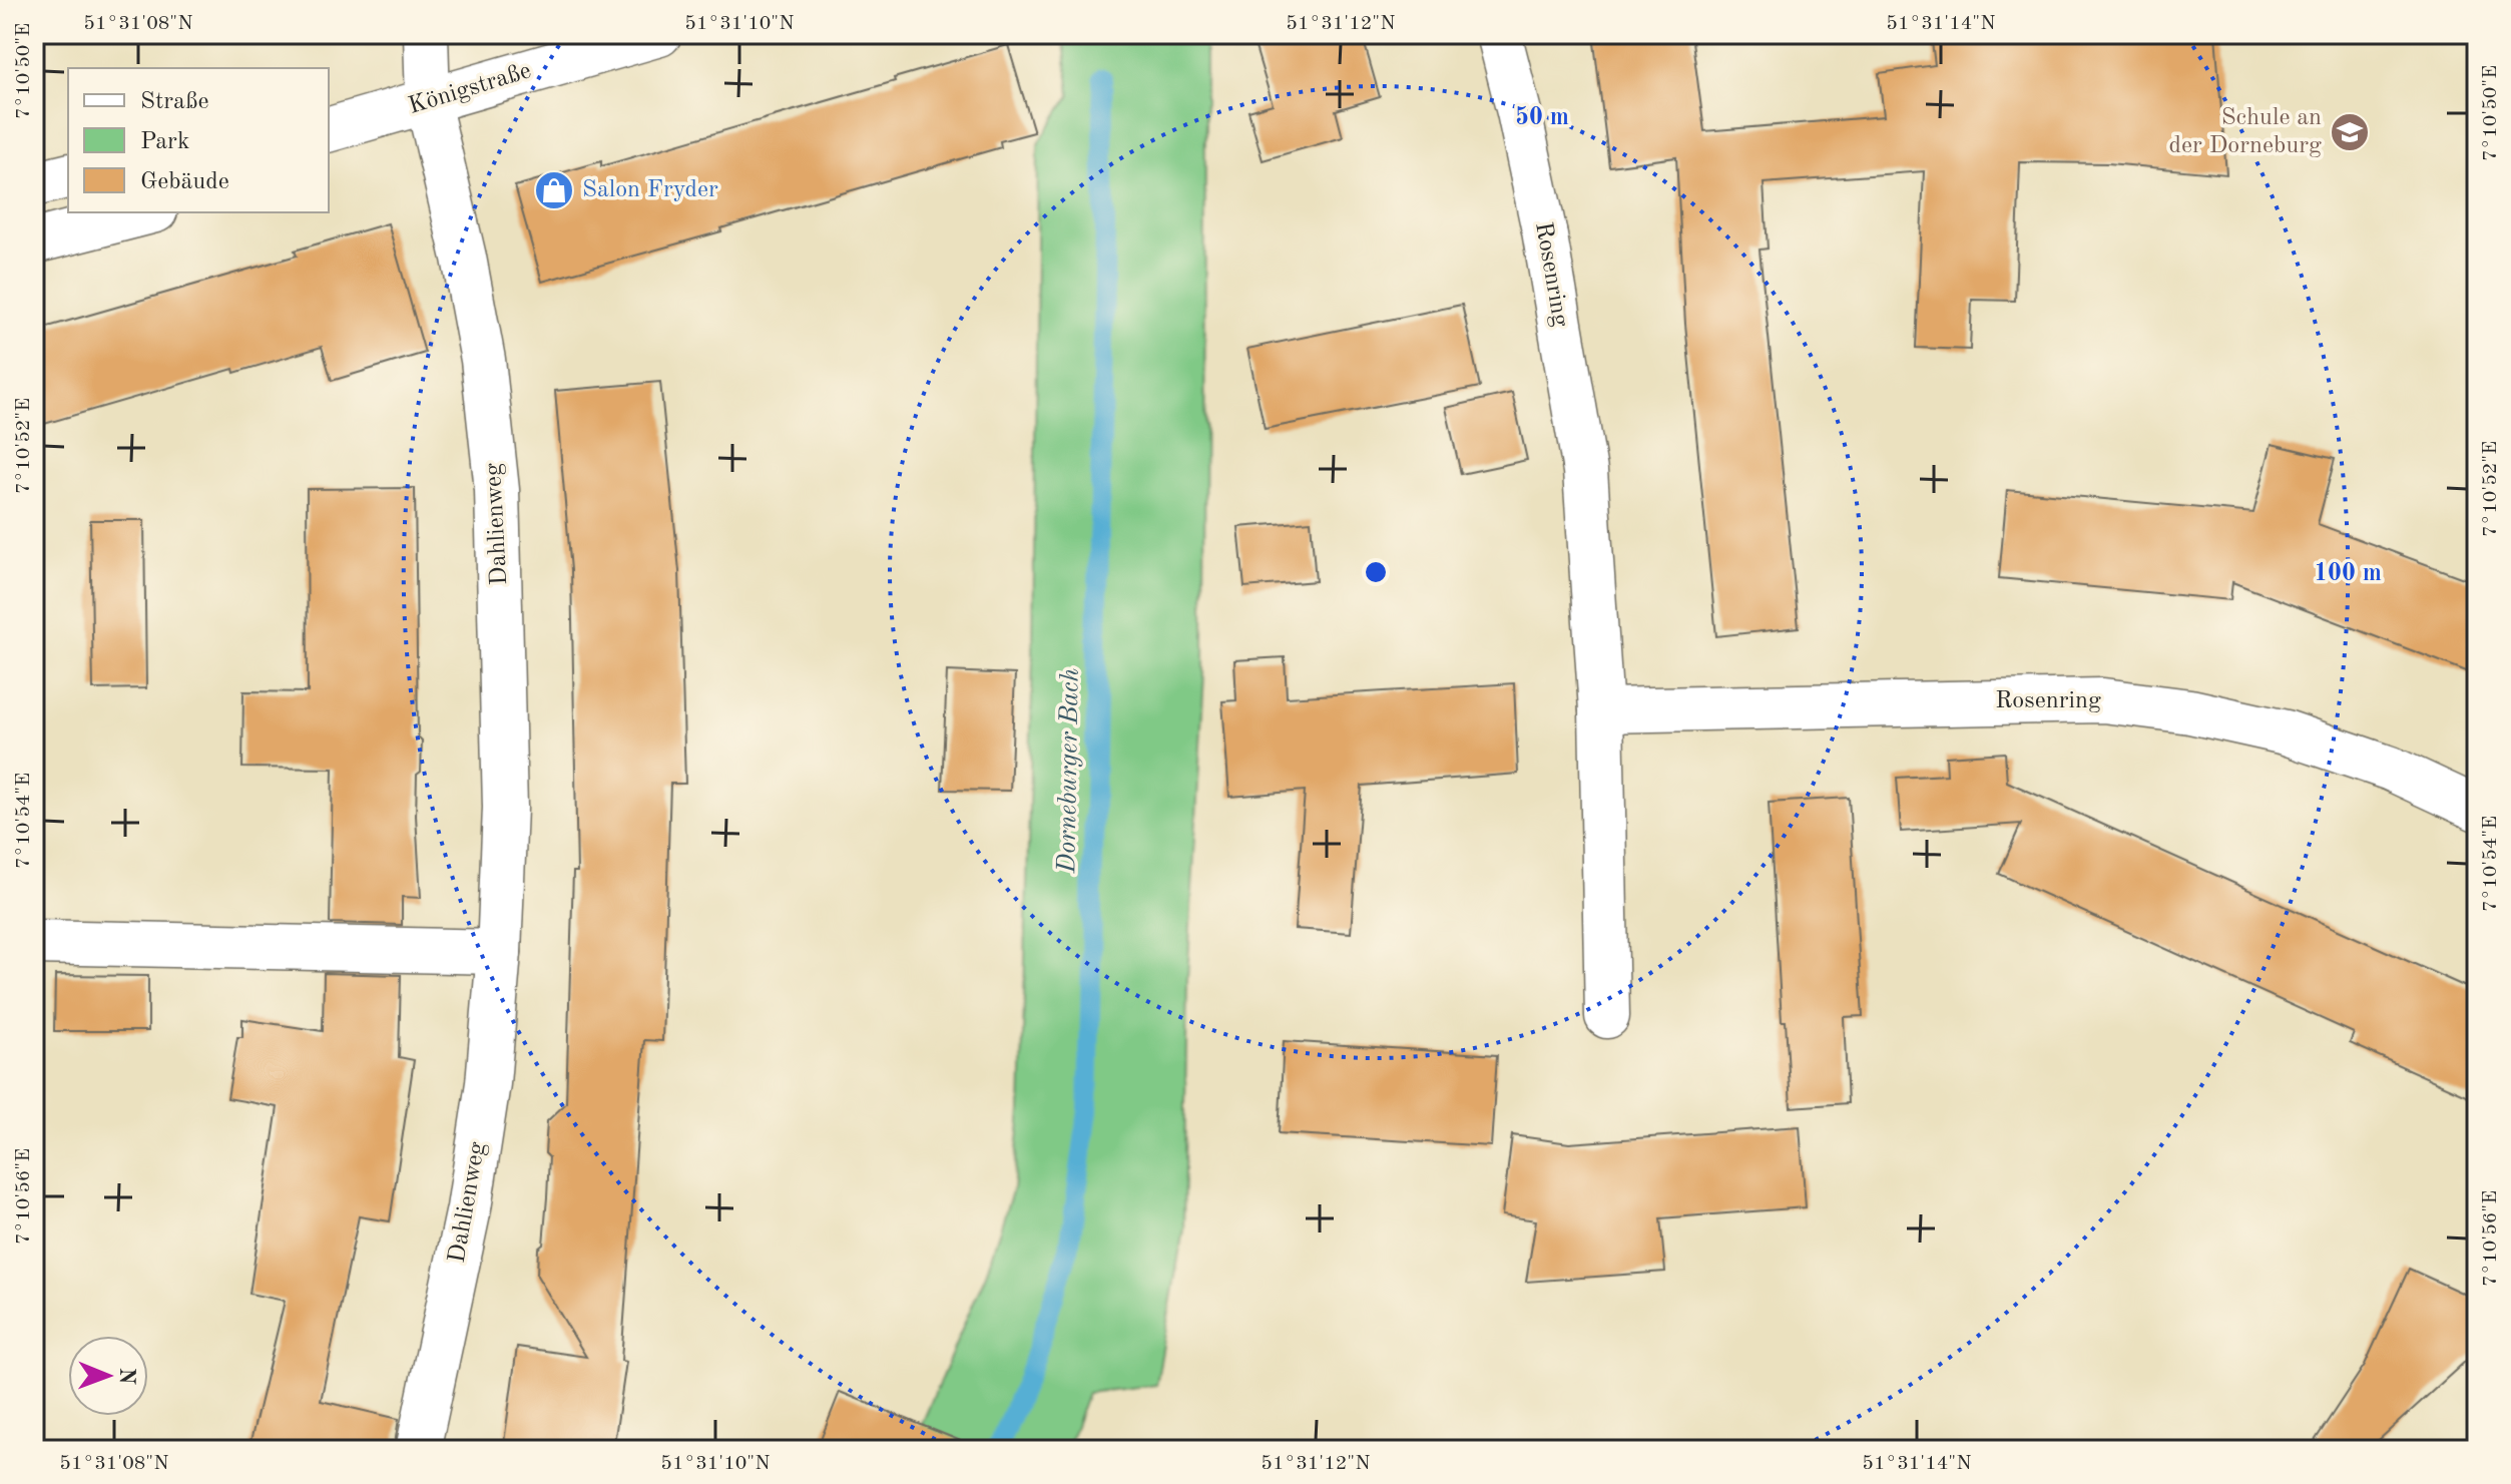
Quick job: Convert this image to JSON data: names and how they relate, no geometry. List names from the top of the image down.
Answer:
{
  "streets": {
    "street": ["Königstraße", "Rosenring", "Dahlienweg"]
  },
  "crossings": [
    ["Königstraße", "Dahlienweg"]
  ],
  "water": ["Dorneburger Bach"],
  "places": {
    "school or university": ["Schule an der Dorneburg"],
    "shop": ["Salon Fryder"]
  },
  "legend": ["Straße", "Park", "Gebäude"],
  "north": "right",
  "coordinates": [
    "51°31'08\"N",
    "51°31'10\"N",
    "51°31'12\"N",
    "51°31'14\"N",
    "7°10'50\"E",
    "7°10'52\"E",
    "7°10'54\"E",
    "7°10'56\"E"
  ],
  "rings": ["50 m", "100 m"]
}
